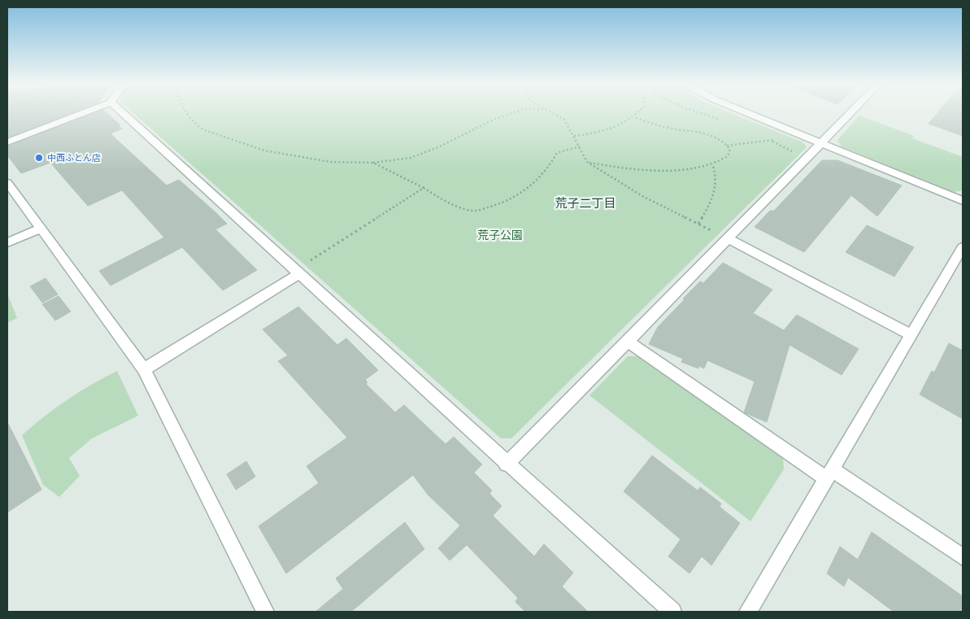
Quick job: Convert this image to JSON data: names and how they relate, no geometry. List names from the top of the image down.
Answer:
{
  "districts": ["荒子二丁目"],
  "parks": ["荒子公園"],
  "places": ["中西ふとん店"]
}
